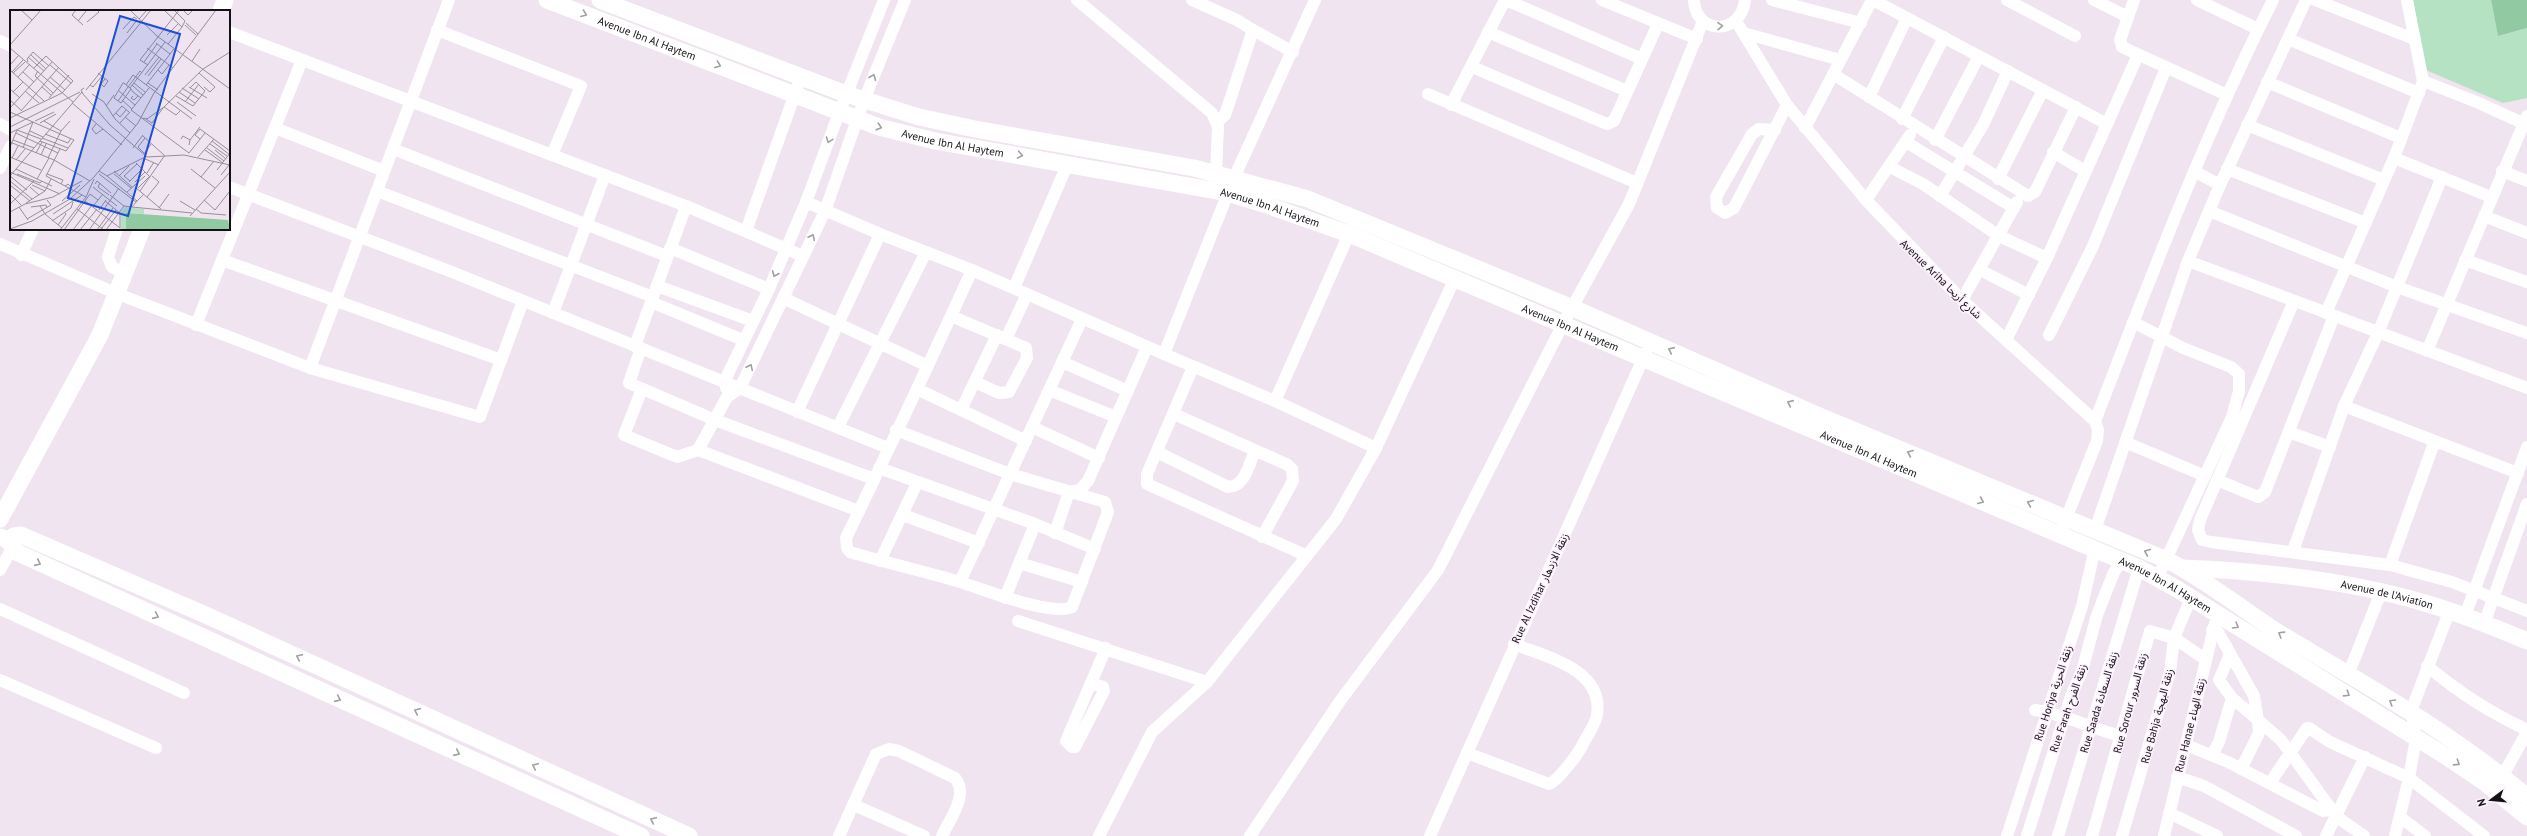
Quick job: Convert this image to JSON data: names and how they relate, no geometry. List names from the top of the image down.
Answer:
{
  "streets": {
    "street": [
      "Avenue Ibn Al Haytem",
      "Avenue Ariha شارع أريحا",
      "Rue Al Izdihar زنقة الازدهار",
      "Avenue de l'Aviation",
      "Rue Horiya زنقة الحرية",
      "Rue Saada زنقة السعادة",
      "Rue Sorour زنقة السرور",
      "Rue Farah زنقة الفرح",
      "Rue Bahja زنقة البهجة",
      "Rue Hanae زنقة الهناء"
    ]
  },
  "crossings": [
    ["Avenue Ibn Al Haytem", "Rue Al Izdihar زنقة الازدهار"],
    ["Avenue Ibn Al Haytem", "Avenue de l'Aviation"],
    ["Avenue Ibn Al Haytem", "Rue Horiya زنقة الحرية"],
    ["Avenue Ibn Al Haytem", "Rue Saada زنقة السعادة"],
    ["Avenue Ibn Al Haytem", "Rue Farah زنقة الفرح"],
    ["Avenue Ibn Al Haytem", "Rue Bahja زنقة البهجة"],
    ["Avenue Ibn Al Haytem", "Rue Hanae زنقة الهناء"],
    ["Rue Sorour زنقة السرور", "Rue Bahja زنقة البهجة"],
    ["Rue Sorour زنقة السرور", "Rue Hanae زنقة الهناء"]
  ],
  "north": "left"
}
